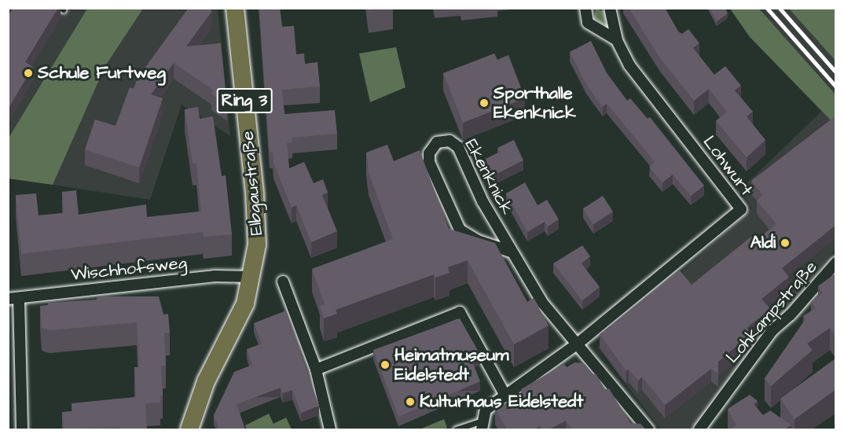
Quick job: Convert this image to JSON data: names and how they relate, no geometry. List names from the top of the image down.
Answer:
{
  "streets": {
    "main road": ["Ring 3", "Elbgaustraße"],
    "street": [
      "Lohwurt",
      "Ekenknick",
      "Wischhofsweg",
      "Lohkampstraße"
    ]
  },
  "crossings": [
    ["Lohwurt", "Ekenknick"],
    ["Elbgaustraße", "Wischhofsweg"]
  ],
  "places": [
    "Schule Furtweg",
    "Sporthalle Ekenknick",
    "Aldi",
    "Heimatmuseum Eidelstedt",
    "Kulturhaus Eidelstedt"
  ]
}
